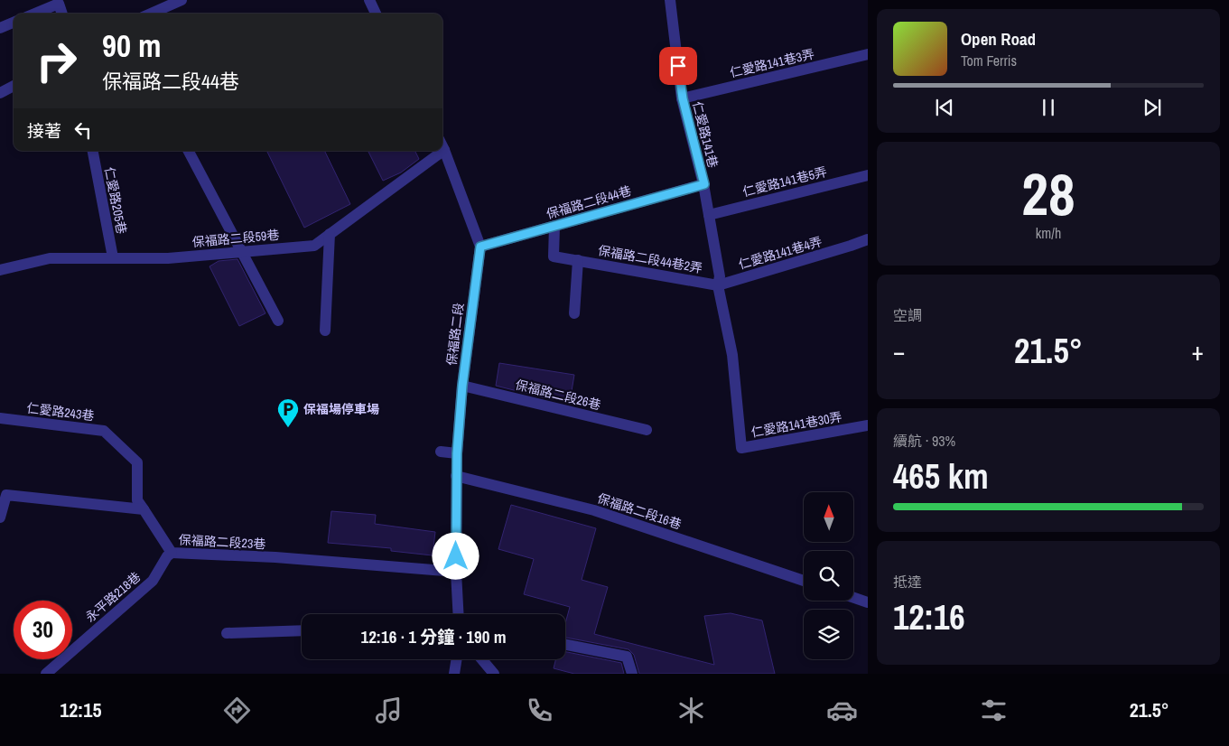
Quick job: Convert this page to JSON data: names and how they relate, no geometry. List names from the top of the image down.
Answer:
{
  "streets": {
    "street": [
      "仁愛路141巷3弄",
      "仁愛路141巷",
      "仁愛路141巷5弄",
      "仁愛路205巷",
      "保福路二段44巷",
      "保福路二段59巷",
      "仁愛路141巷4弄",
      "保福路二段44巷2弄",
      "保福路二段",
      "保福路二段26巷",
      "仁愛路243巷",
      "仁愛路141巷30弄",
      "保福路二段16巷",
      "保福路二段23巷",
      "永平路218巷"
    ]
  },
  "crossings": [
    ["仁愛路141巷3弄", "仁愛路141巷"],
    ["仁愛路141巷", "仁愛路141巷5弄"],
    ["仁愛路141巷", "保福路二段44巷"],
    ["仁愛路141巷", "仁愛路141巷4弄"],
    ["仁愛路141巷", "保福路二段44巷2弄"],
    ["仁愛路141巷", "仁愛路141巷30弄"],
    ["仁愛路205巷", "保福路二段59巷"],
    ["保福路二段44巷", "保福路二段44巷2弄"],
    ["保福路二段44巷", "保福路二段"],
    ["保福路二段59巷", "保福路二段"],
    ["仁愛路141巷4弄", "保福路二段44巷2弄"],
    ["保福路二段", "保福路二段26巷"],
    ["保福路二段", "保福路二段16巷"],
    ["保福路二段", "保福路二段23巷"],
    ["仁愛路243巷", "保福路二段23巷"],
    ["保福路二段23巷", "永平路218巷"]
  ],
  "places": {
    "parking": ["保福場停車場"]
  },
  "north": "top",
  "page": {
    "turn": ["90 m", "保福路二段44巷"],
    "song": ["Open Road", "Tom Ferris"],
    "then": "接著",
    "tile": [
      ["28", "km/h"],
      "空調",
      ["續航 · 93%", "465 km"],
      ["抵達", "12:16"]
    ],
    "heat": ["−", "21.5°", "+"],
    "limit": "30",
    "trip": "12:16 · 1 分鐘 · 190 m",
    "tabs": ["12:15", "21.5°"]
  }
}
